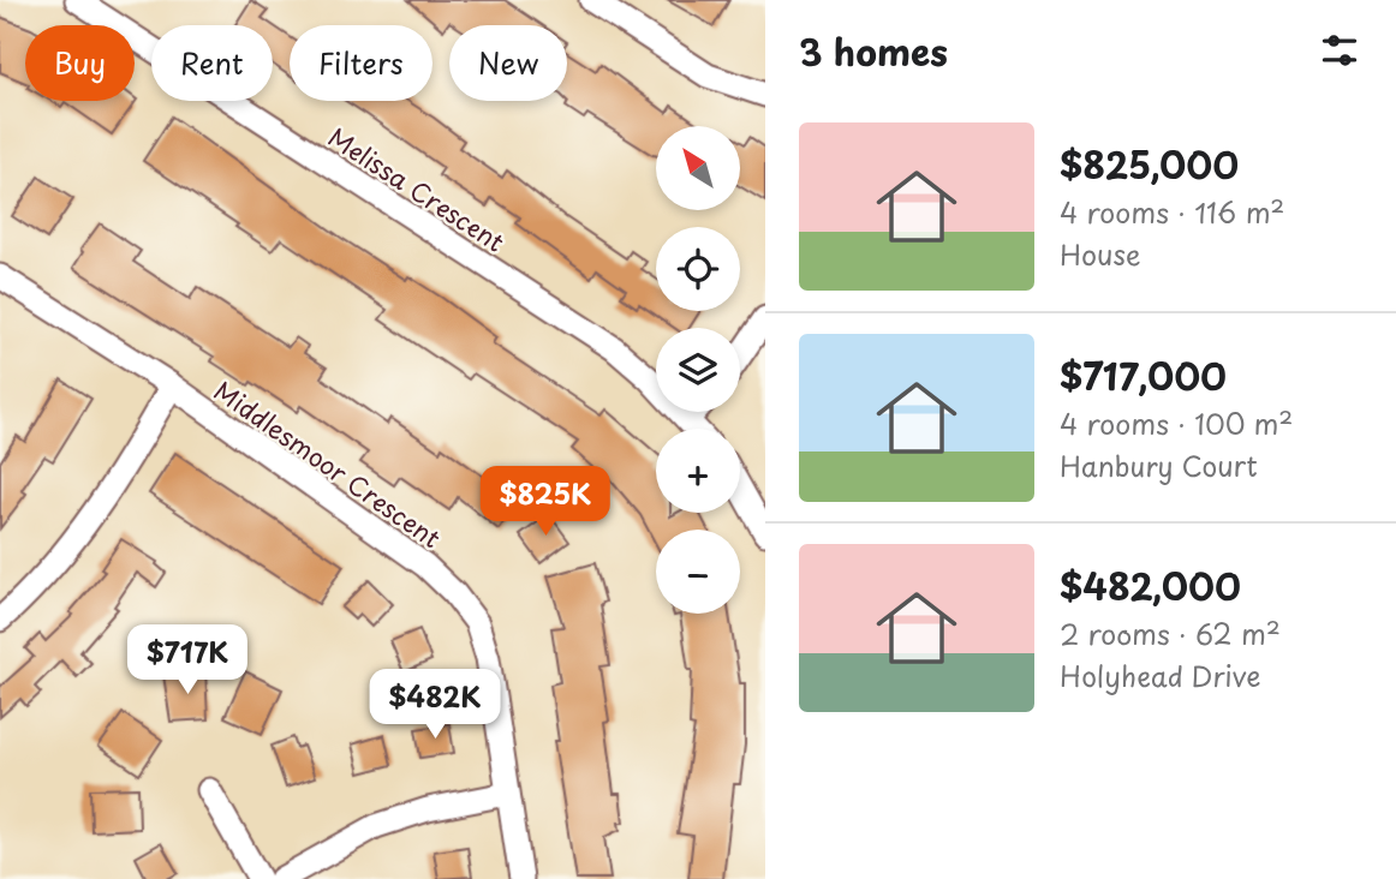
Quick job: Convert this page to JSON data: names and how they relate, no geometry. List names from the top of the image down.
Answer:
{
  "streets": {
    "street": ["Melissa Crescent", "Middlesmoor Crescent"]
  },
  "north": "top left",
  "page": {
    "heading": "3 homes",
    "chip": [
      "Buy",
      "Rent",
      "Filters",
      "New"
    ],
    "list": [
      {
        "name": "$825,000",
        "note": "4 rooms · 116 m² · House"
      },
      {
        "name": "$717,000",
        "note": "4 rooms · 100 m² · Hanbury Court"
      },
      {
        "name": "$482,000",
        "note": "2 rooms · 62 m² · Holyhead Drive"
      }
    ],
    "map_buttons": ["+", "−"],
    "price": ["$825K", "$717K", "$482K"]
  }
}
